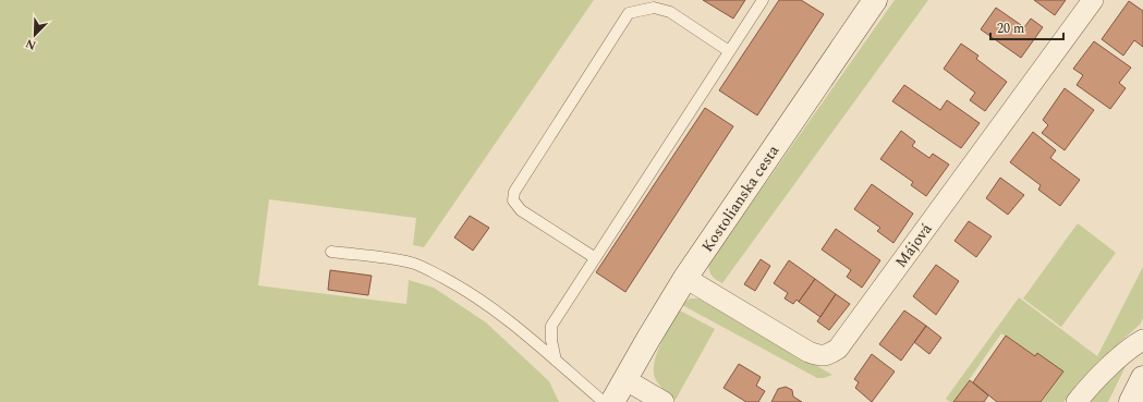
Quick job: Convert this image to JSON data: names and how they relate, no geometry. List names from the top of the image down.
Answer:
{
  "streets": {
    "street": ["Kostolianska cesta", "Májová"]
  },
  "crossings": [
    ["Kostolianska cesta", "Májová"]
  ],
  "scale_bar": "20 m",
  "north": "bottom left"
}
